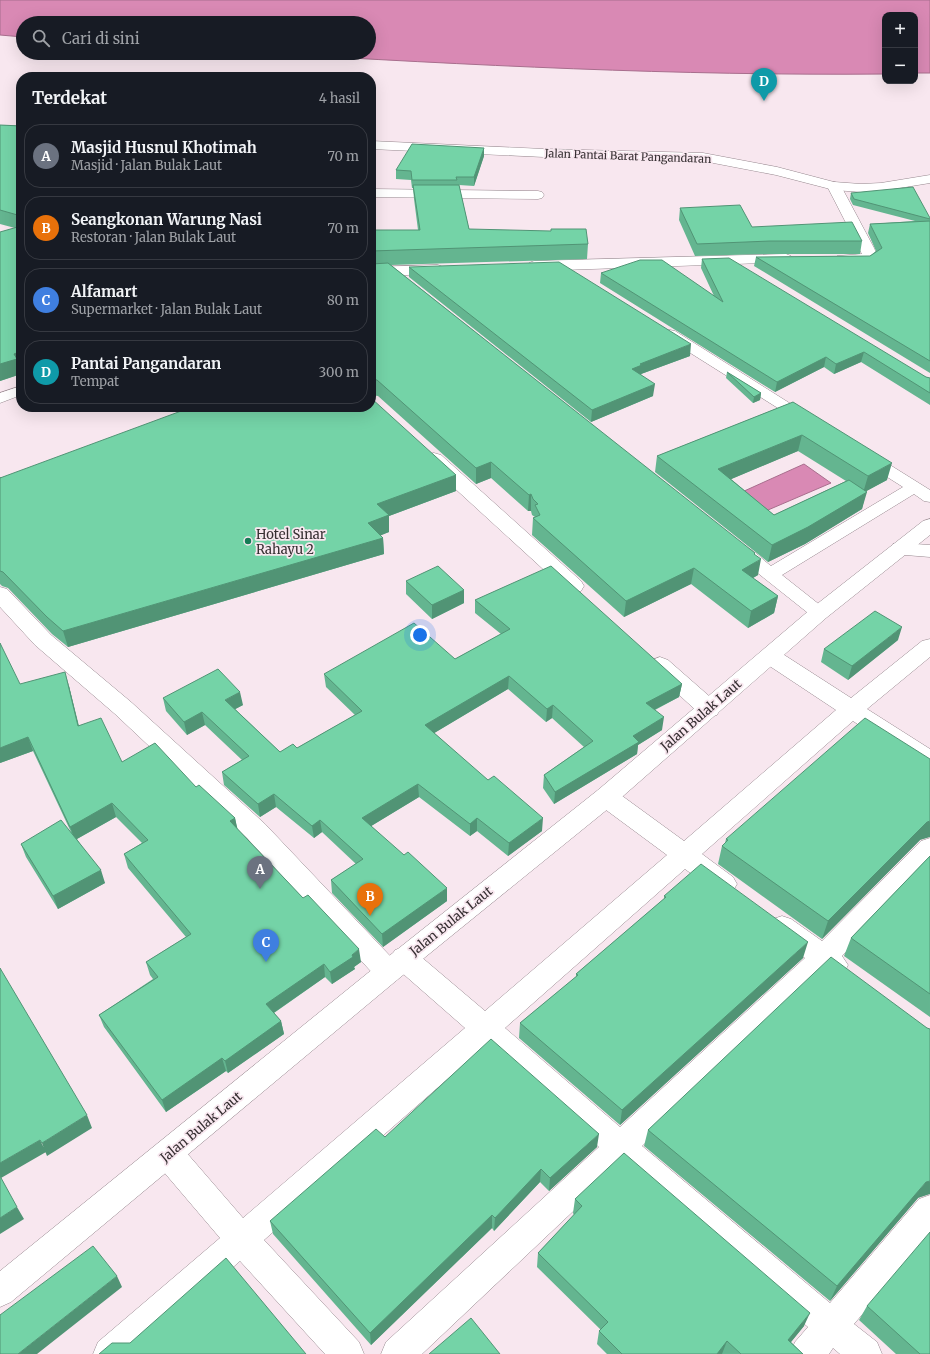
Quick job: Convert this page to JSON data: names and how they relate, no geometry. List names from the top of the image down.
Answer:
{
  "streets": {
    "street": ["Jalan Pantai Barat Pangandaran", "Jalan Bulak Laut"]
  },
  "places": ["Hotel Sinar Rahayu 2"],
  "page": {
    "map_buttons": ["+", "−"],
    "search": "Cari di sini",
    "pins": [
      "D",
      "A",
      "B",
      "C"
    ],
    "heading": ["Terdekat", "4 hasil"],
    "list": [
      {
        "mark": "A",
        "name": "Masjid Husnul Khotimah",
        "note": "Masjid · Jalan Bulak Laut",
        "value": "70 m"
      },
      {
        "mark": "B",
        "name": "Seangkonan Warung Nasi",
        "note": "Restoran · Jalan Bulak Laut",
        "value": "70 m"
      },
      {
        "mark": "C",
        "name": "Alfamart",
        "note": "Supermarket · Jalan Bulak Laut",
        "value": "80 m"
      },
      {
        "mark": "D",
        "name": "Pantai Pangandaran",
        "note": "Tempat",
        "value": "300 m"
      }
    ]
  }
}
